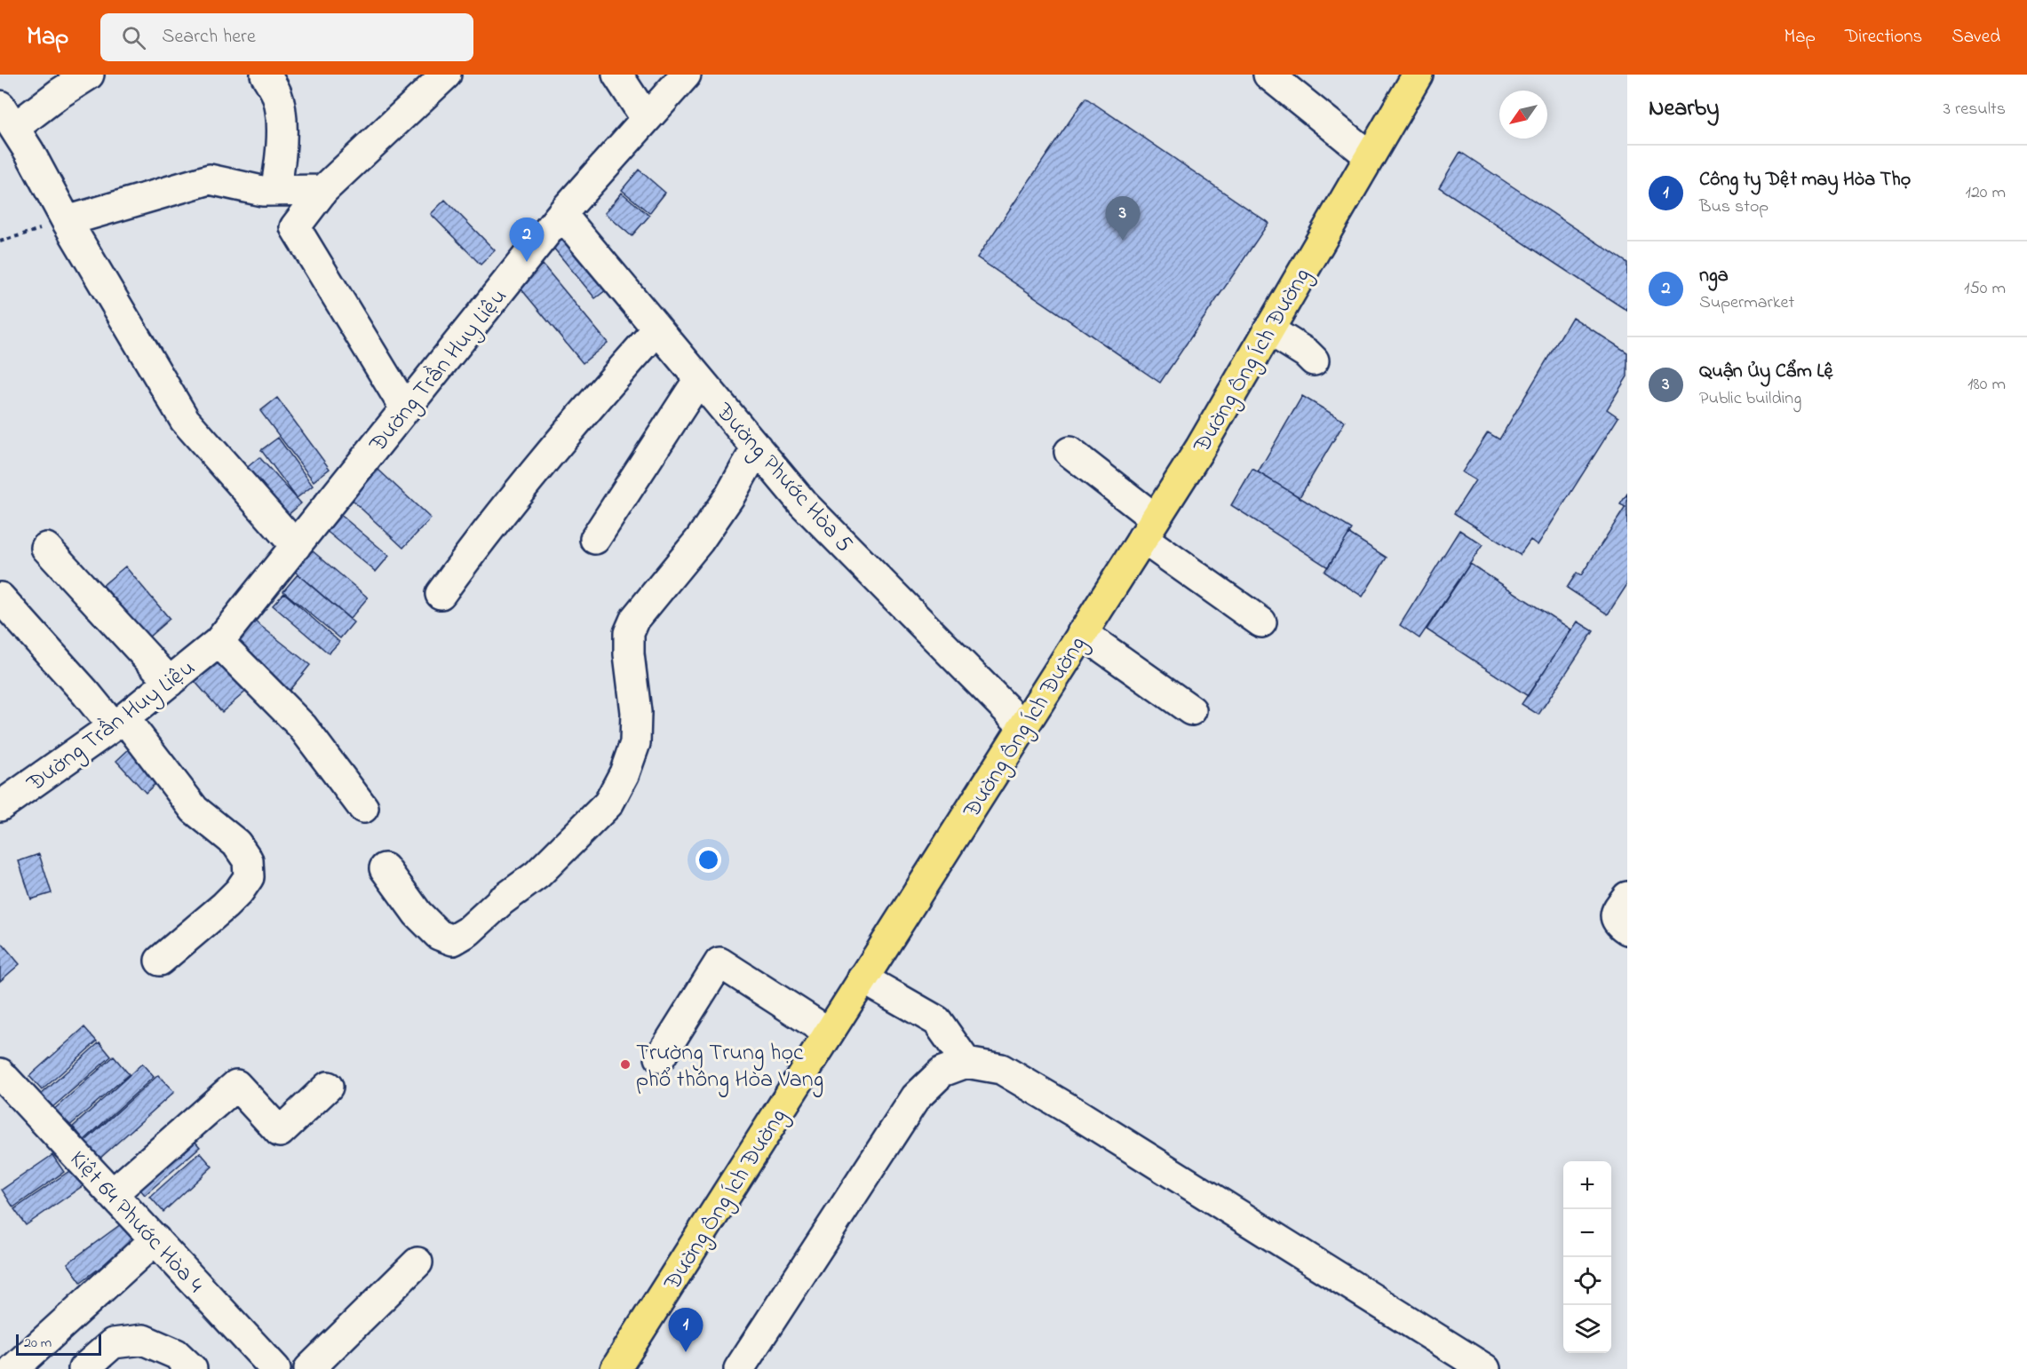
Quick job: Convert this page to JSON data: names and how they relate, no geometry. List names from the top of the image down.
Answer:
{
  "streets": {
    "main road": ["Đường Ông Ích Đường"],
    "street": ["Đường Trần Huy Liệu", "Đường Phước Hòa 5", "Kiệt 64 Phước Hòa 4"]
  },
  "crossings": [
    ["Đường Ông Ích Đường", "Đường Phước Hòa 5"],
    ["Đường Trần Huy Liệu", "Đường Phước Hòa 5"]
  ],
  "places": ["Trường Trung học phổ thông Hòa Vang"],
  "scale_bar": "20 m",
  "north": "bottom left",
  "page": {
    "header": "Map",
    "search": "Search here",
    "nav": ["Map", "Directions", "Saved"],
    "heading": ["Nearby", "3 results"],
    "list": [
      {
        "mark": "1",
        "name": "Công ty Dệt may Hòa Thọ",
        "note": "Bus stop",
        "value": "120 m"
      },
      {
        "mark": "2",
        "name": "nga",
        "note": "Supermarket",
        "value": "150 m"
      },
      {
        "mark": "3",
        "name": "Quận Ủy Cẩm Lệ",
        "note": "Public building",
        "value": "180 m"
      }
    ],
    "pins": ["3", "2", "1"],
    "map_buttons": ["+", "−"],
    "scale": "20 m"
  }
}
